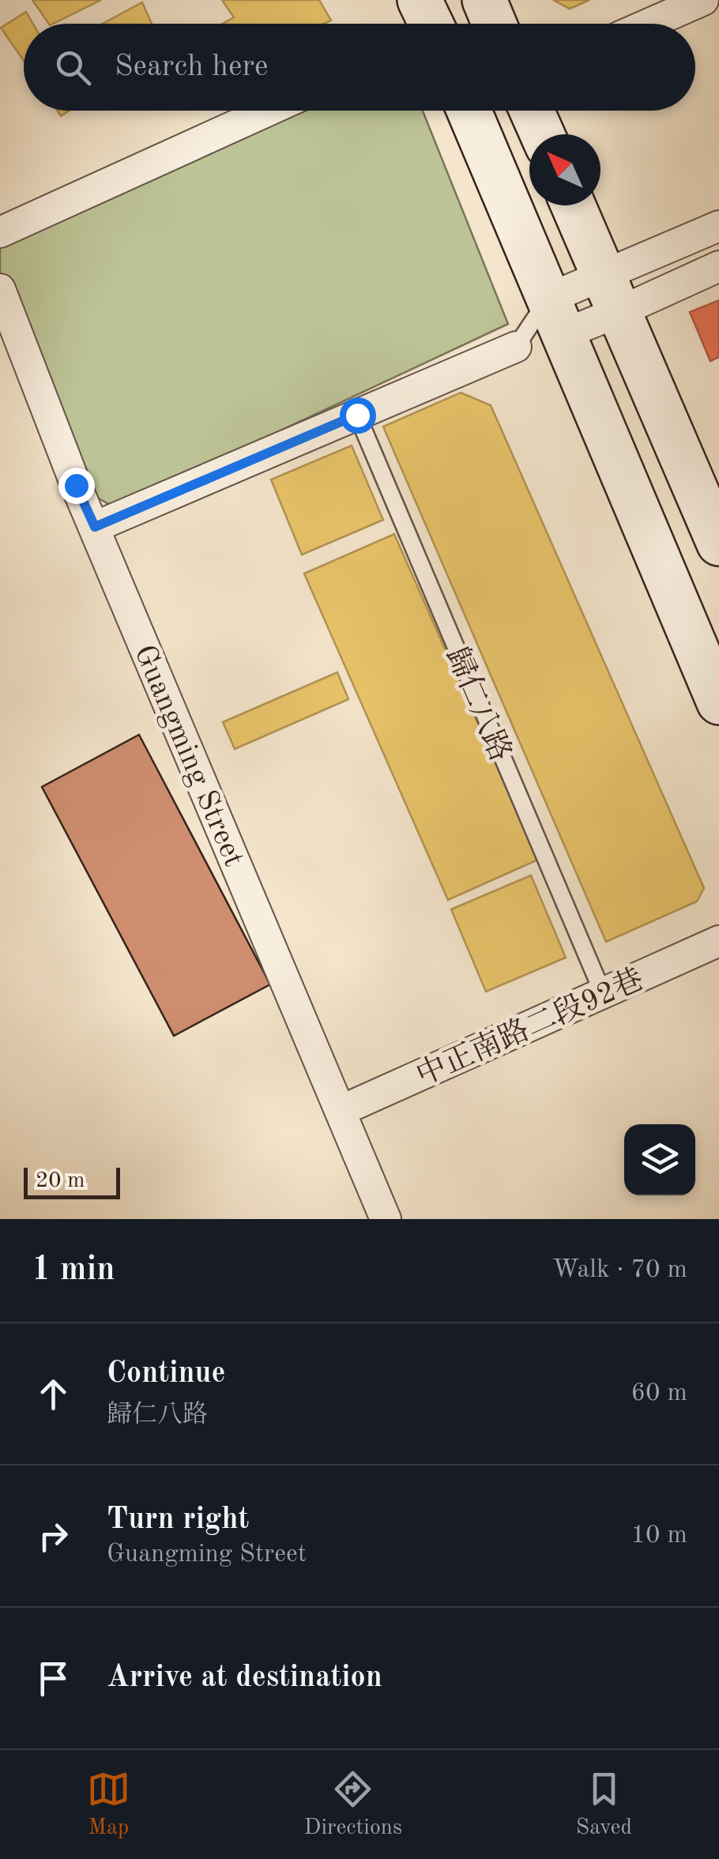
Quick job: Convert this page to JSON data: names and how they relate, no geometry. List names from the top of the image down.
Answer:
{
  "streets": {
    "street": ["Guangming Street", "中正南路二段92巷"],
    "lane": ["歸仁八路"]
  },
  "crossings": [
    ["歸仁八路", "中正南路二段92巷"],
    ["Guangming Street", "中正南路二段92巷"]
  ],
  "scale_bar": "20 m",
  "north": "top left",
  "page": {
    "search": "Search here",
    "scale": "20 m",
    "heading": ["1 min", "Walk · 70 m"],
    "list": [
      ["Continue", "歸仁八路", "60 m"],
      ["Turn right", "Guangming Street", "10 m"],
      "Arrive at destination"
    ],
    "nav": ["Map", "Directions", "Saved"]
  }
}
